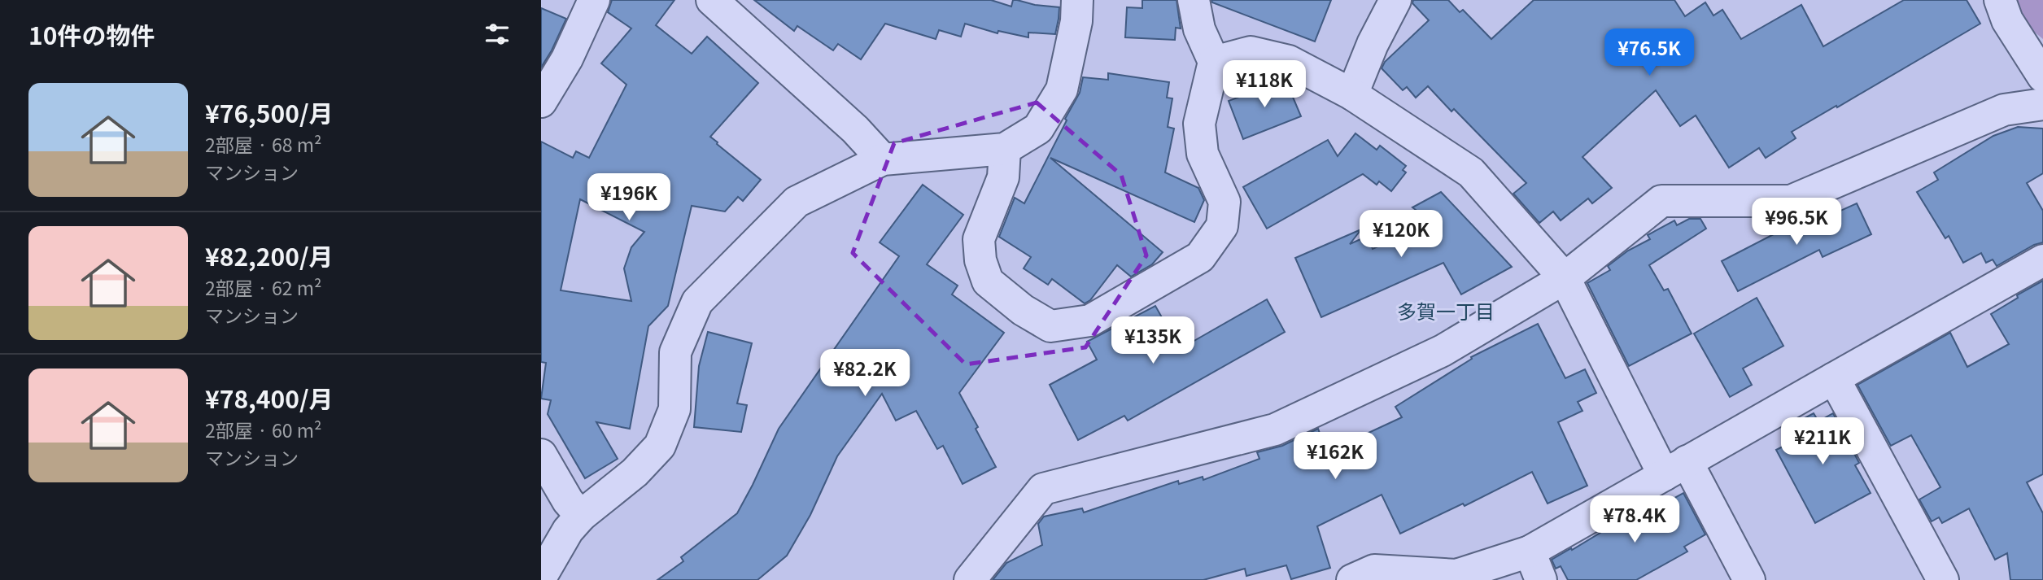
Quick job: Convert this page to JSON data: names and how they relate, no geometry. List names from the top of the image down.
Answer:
{
  "districts": ["多賀一丁目"],
  "page": {
    "heading": "10件の物件",
    "price": [
      "¥76.5K",
      "¥118K",
      "¥196K",
      "¥96.5K",
      "¥120K",
      "¥135K",
      "¥82.2K",
      "¥211K",
      "¥162K",
      "¥78.4K"
    ],
    "list": [
      {
        "name": "¥76,500/月",
        "note": "2部屋 · 68 m² · マンション"
      },
      {
        "name": "¥82,200/月",
        "note": "2部屋 · 62 m² · マンション"
      },
      {
        "name": "¥78,400/月",
        "note": "2部屋 · 60 m² · マンション"
      }
    ]
  }
}
